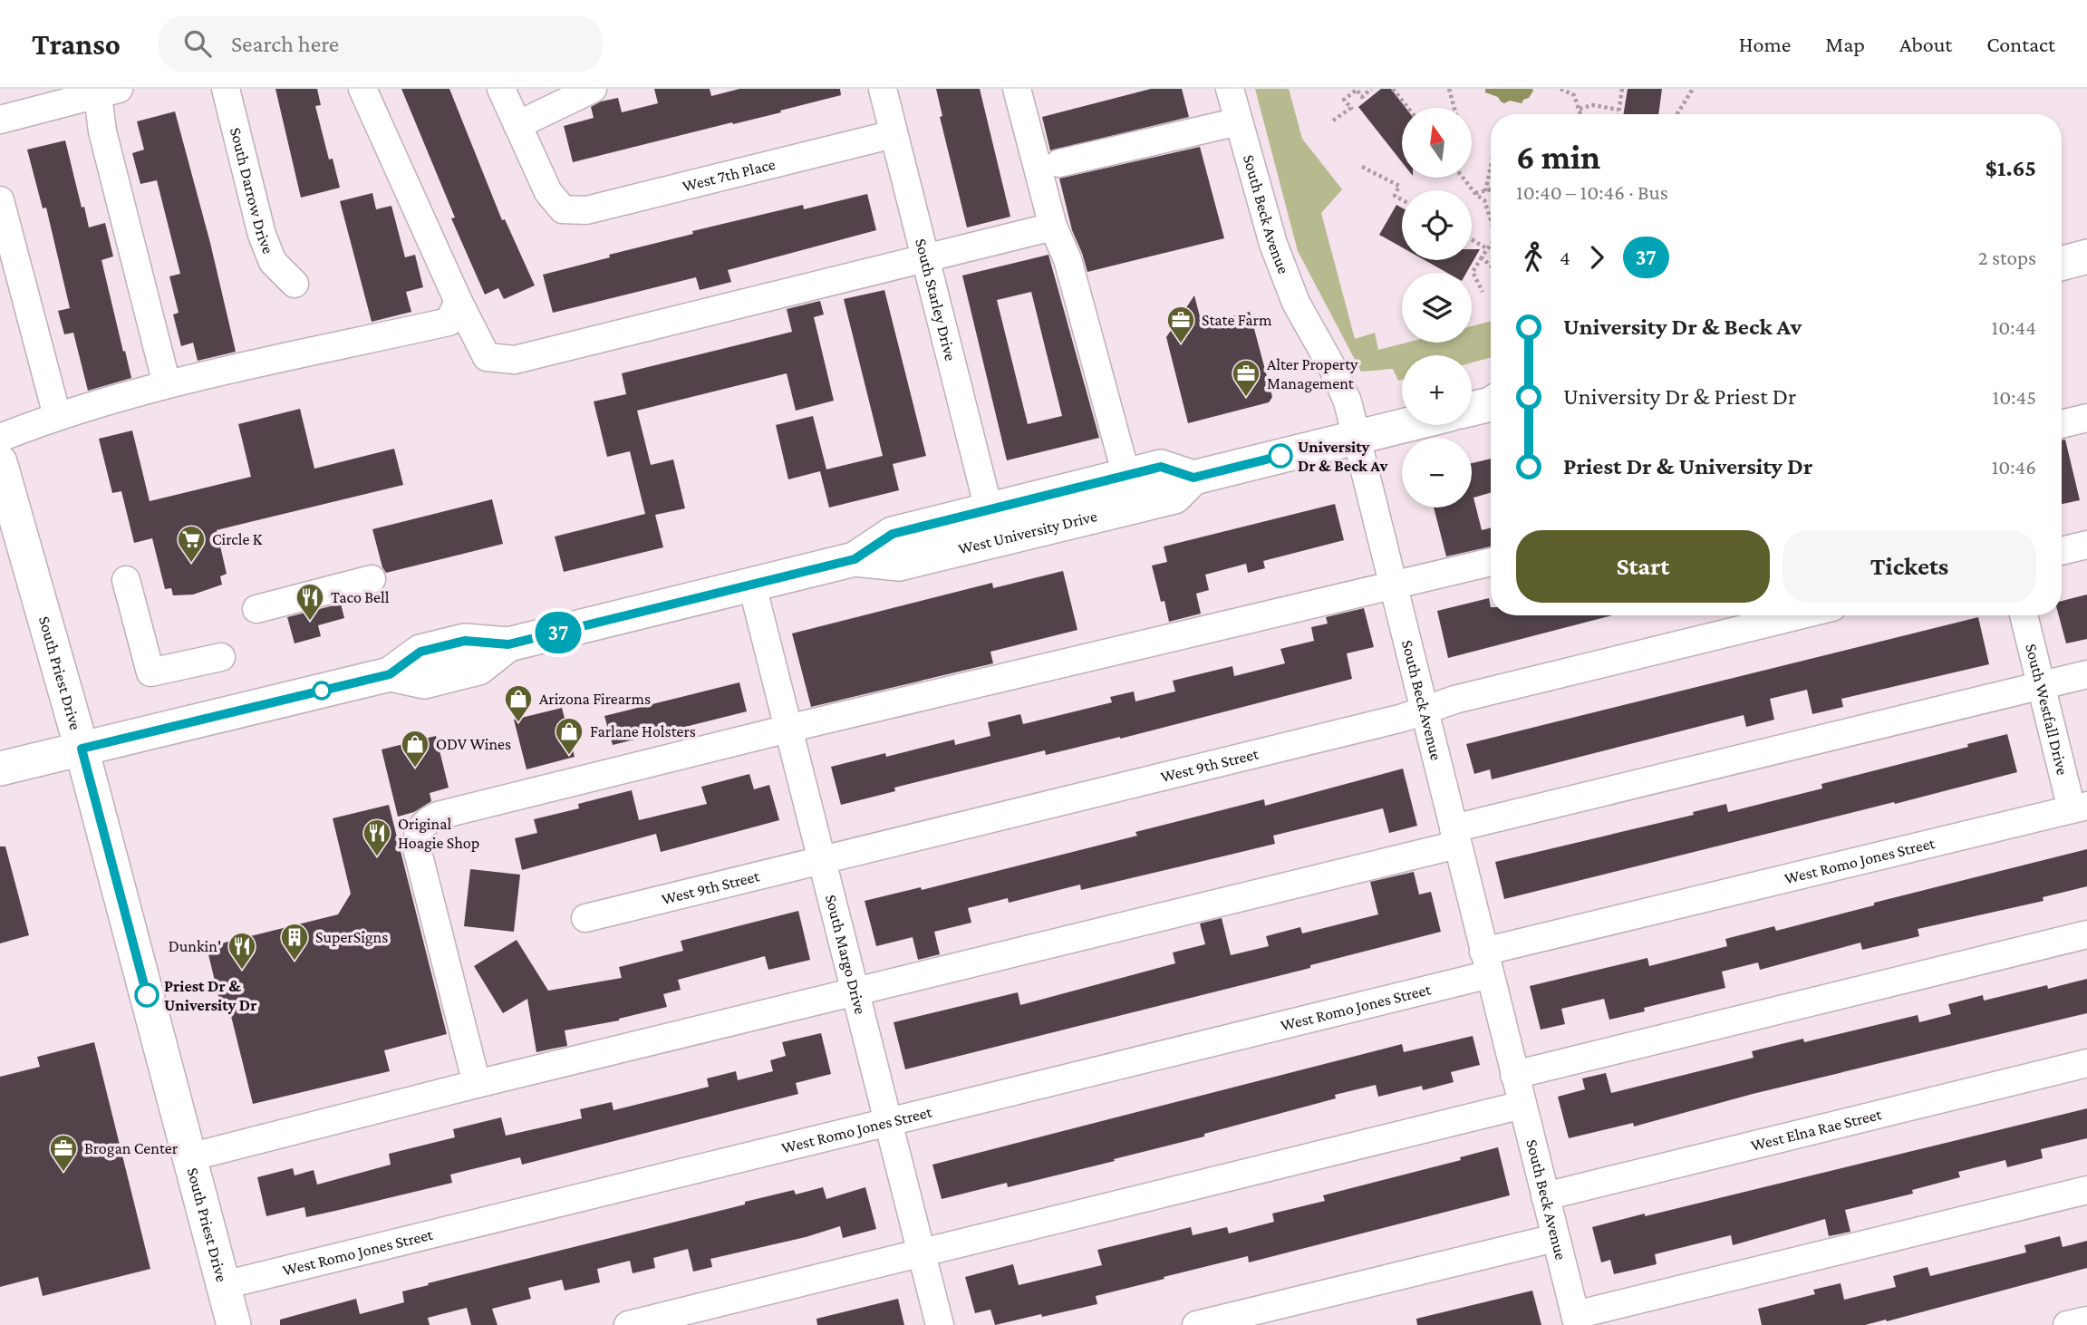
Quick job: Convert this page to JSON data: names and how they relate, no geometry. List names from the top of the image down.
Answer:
{
  "streets": {
    "main road": ["West University Drive", "South Priest Drive"],
    "street": [
      "West 7th Place",
      "South Darrow Drive",
      "South Beck Avenue",
      "South Starley Drive",
      "South Westfall Drive",
      "West 9th Street",
      "West Romo Jones Street",
      "South Margo Drive",
      "West Elna Rae Street"
    ]
  },
  "crossings": [
    ["West 7th Place", "South Starley Drive"],
    ["South Beck Avenue", "West University Drive"],
    ["South Beck Avenue", "West 9th Street"],
    ["South Beck Avenue", "West Romo Jones Street"],
    ["South Beck Avenue", "West Elna Rae Street"],
    ["South Starley Drive", "West University Drive"],
    ["West University Drive", "South Priest Drive"],
    ["West University Drive", "South Margo Drive"],
    ["South Priest Drive", "West Romo Jones Street"],
    ["South Westfall Drive", "West Romo Jones Street"],
    ["West 9th Street", "South Margo Drive"],
    ["West Romo Jones Street", "South Margo Drive"]
  ],
  "places": {
    "office": ["State Farm", "Alter Property Management", "Brogan Center"],
    "other": ["University Dr & Beck Av", "Priest Dr & University Dr"],
    "supermarket": ["Circle K"],
    "restaurant": ["Taco Bell", "Original Hoagie Shop", "Dunkin'"],
    "shop": ["Arizona Firearms", "Farlane Holsters", "ODV Wines"],
    "building": ["SuperSigns"]
  },
  "lines": ["bus line 37"],
  "north": "top",
  "page": {
    "header": "Transo",
    "search": "Search here",
    "nav": [
      "Home",
      "Map",
      "About",
      "Contact"
    ],
    "on_map": "37",
    "map_buttons": ["+", "−"],
    "heading": ["6 min", "10:40 – 10:46 · Bus", "$1.65"],
    "legs": ["4", "37", "2 stops"],
    "list": [
      {
        "name": "University Dr & Beck Av",
        "value": "10:44"
      },
      {
        "name": "University Dr & Priest Dr",
        "value": "10:45"
      },
      {
        "name": "Priest Dr & University Dr",
        "value": "10:46"
      }
    ],
    "buttons": ["Start", "Tickets"]
  }
}
